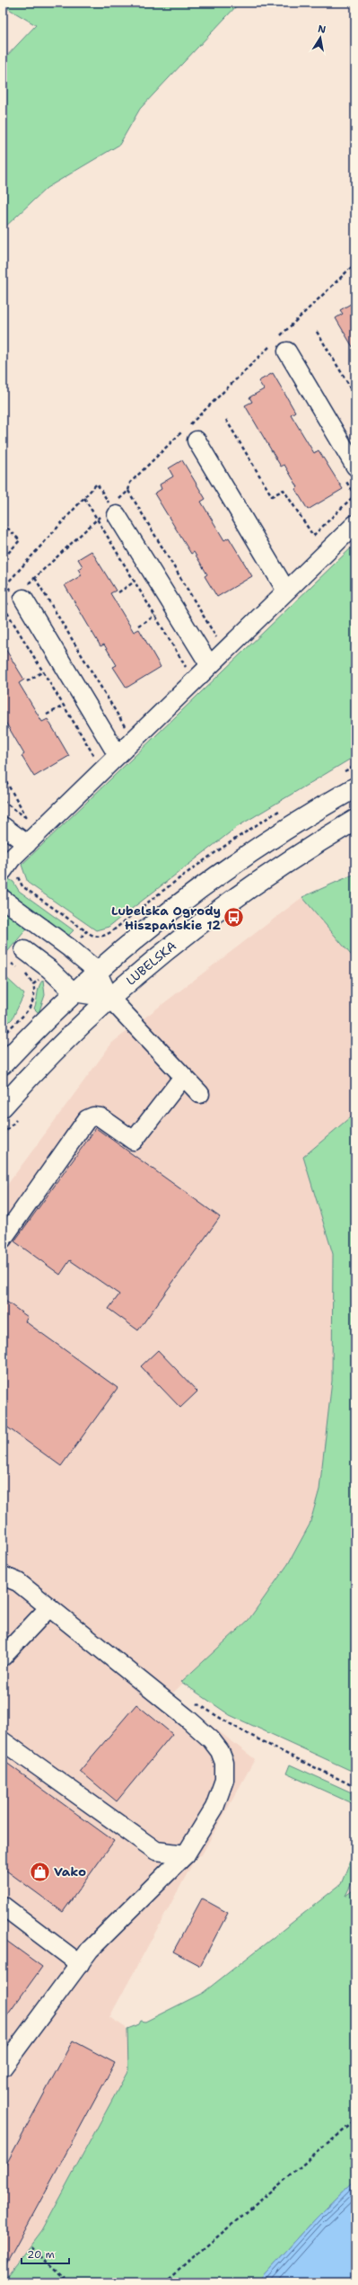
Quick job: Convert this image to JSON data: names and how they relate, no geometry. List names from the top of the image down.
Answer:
{
  "streets": {
    "main road": ["LUBELSKA"]
  },
  "places": {
    "bus stop": ["Lubelska Ogrody Hiszpańskie 12"],
    "shop": ["Vako"]
  },
  "scale_bar": "20 m",
  "north": "top"
}
